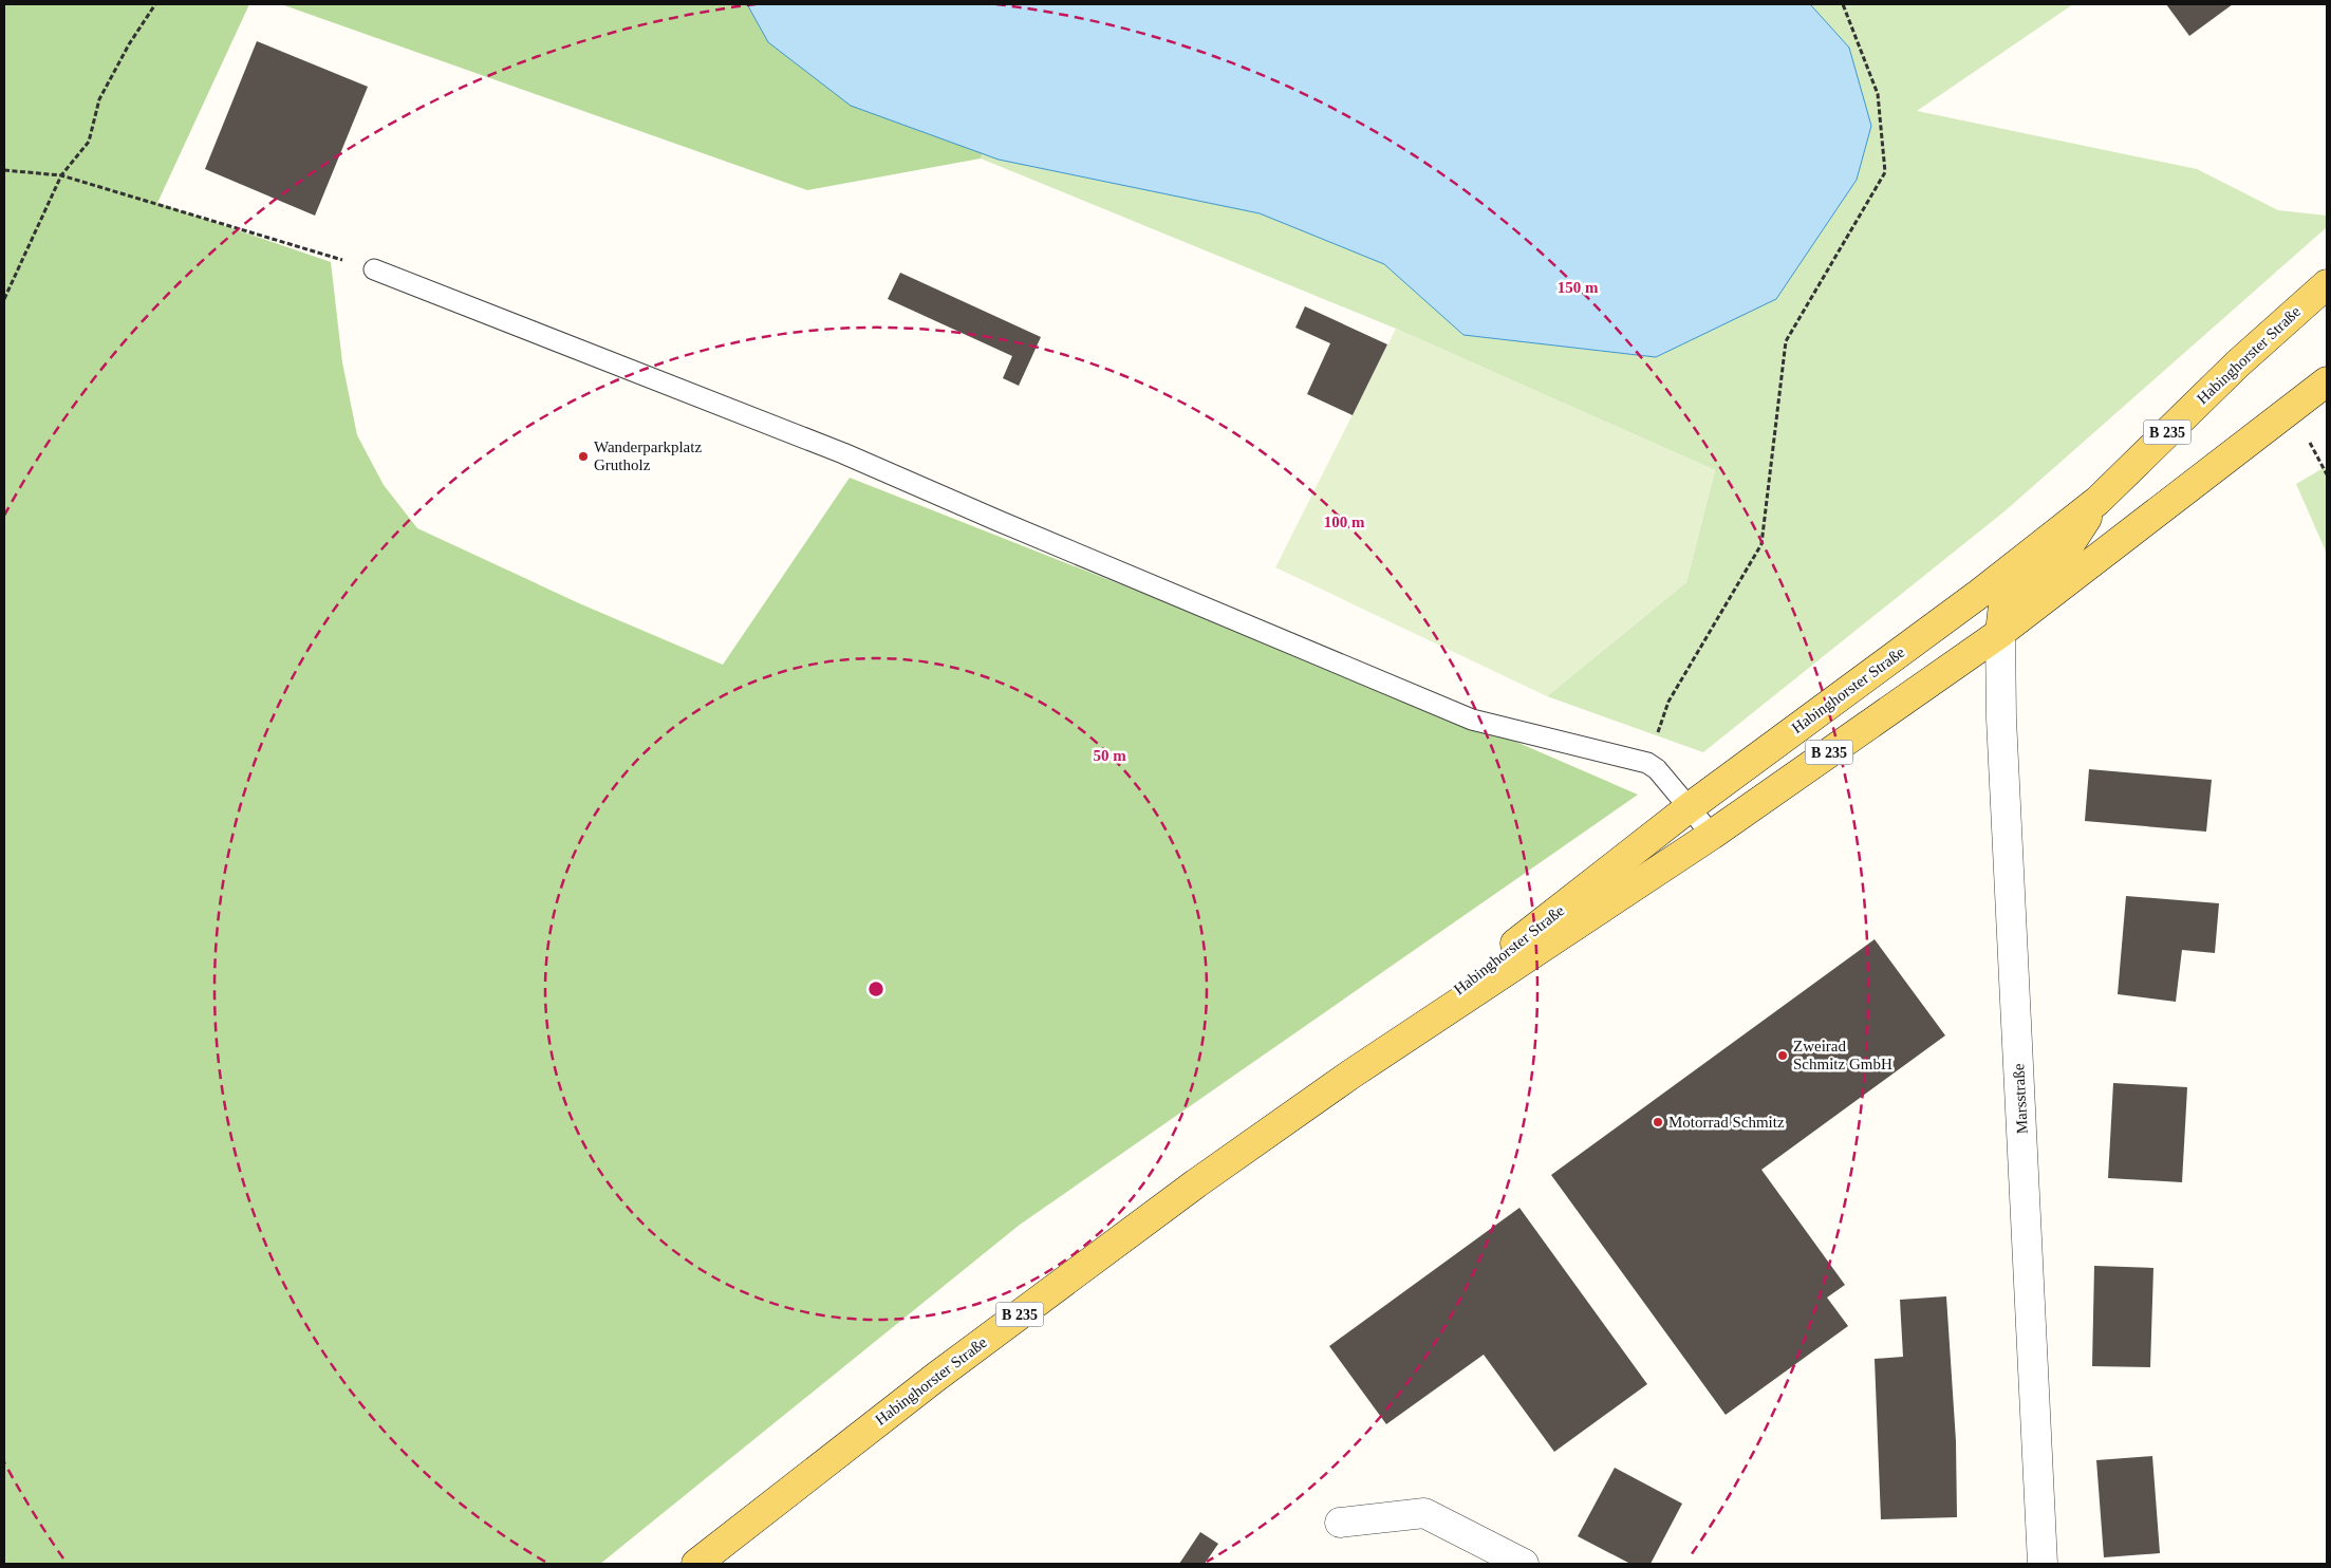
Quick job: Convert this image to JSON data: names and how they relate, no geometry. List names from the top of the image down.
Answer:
{
  "streets": {
    "main road": ["Habinghorster Straße", "B 235"],
    "street": ["Marsstraße"]
  },
  "crossings": [
    ["Habinghorster Straße", "Marsstraße"]
  ],
  "places": ["Wanderparkplatz Grutholz", "Zweirad Schmitz GmbH", "Motorrad Schmitz"],
  "rings": ["150 m", "100 m", "50 m"]
}
